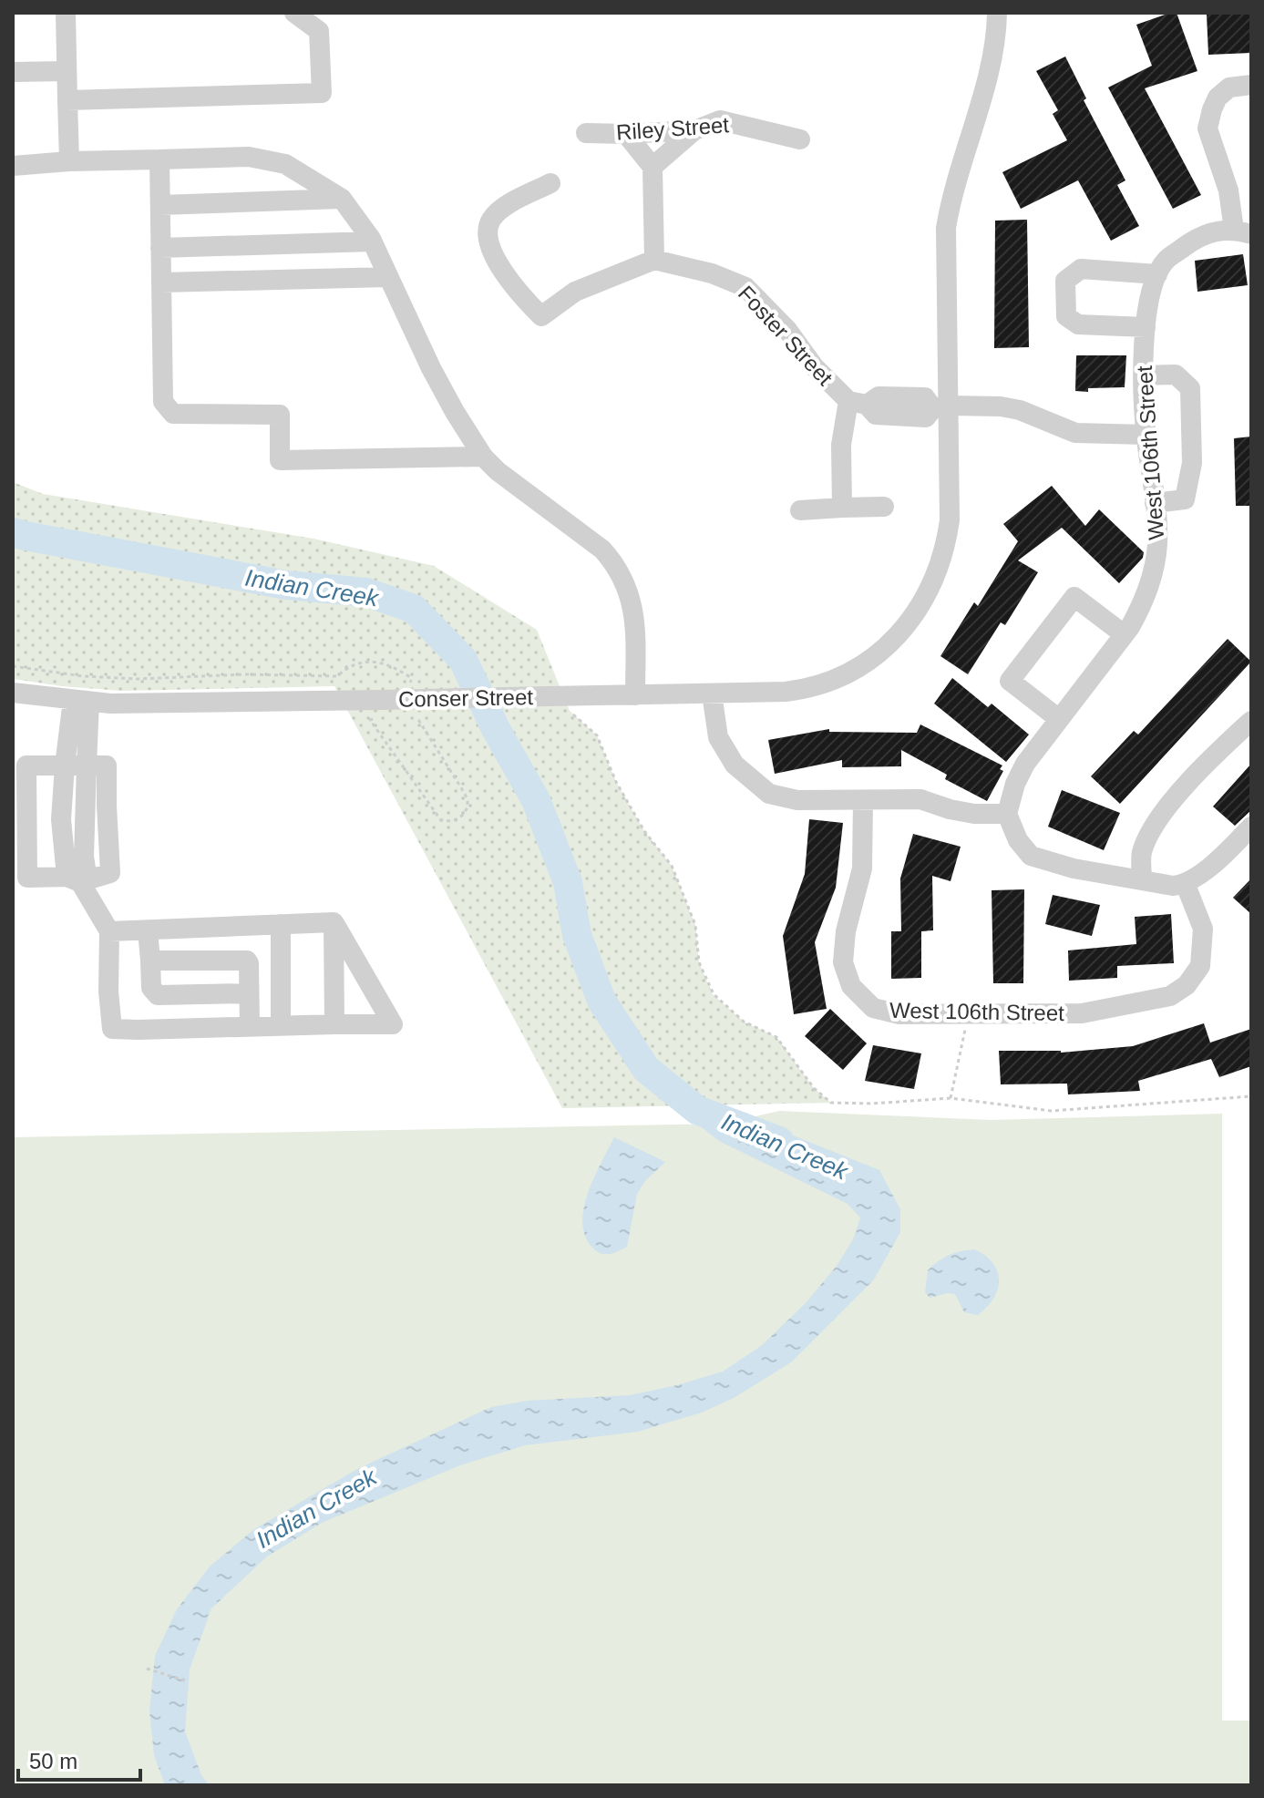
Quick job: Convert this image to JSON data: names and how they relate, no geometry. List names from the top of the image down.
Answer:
{
  "streets": {
    "street": [
      "Riley Street",
      "Foster Street",
      "West 106th Street",
      "Conser Street"
    ]
  },
  "water": ["Indian Creek"],
  "scale_bar": "50 m"
}
